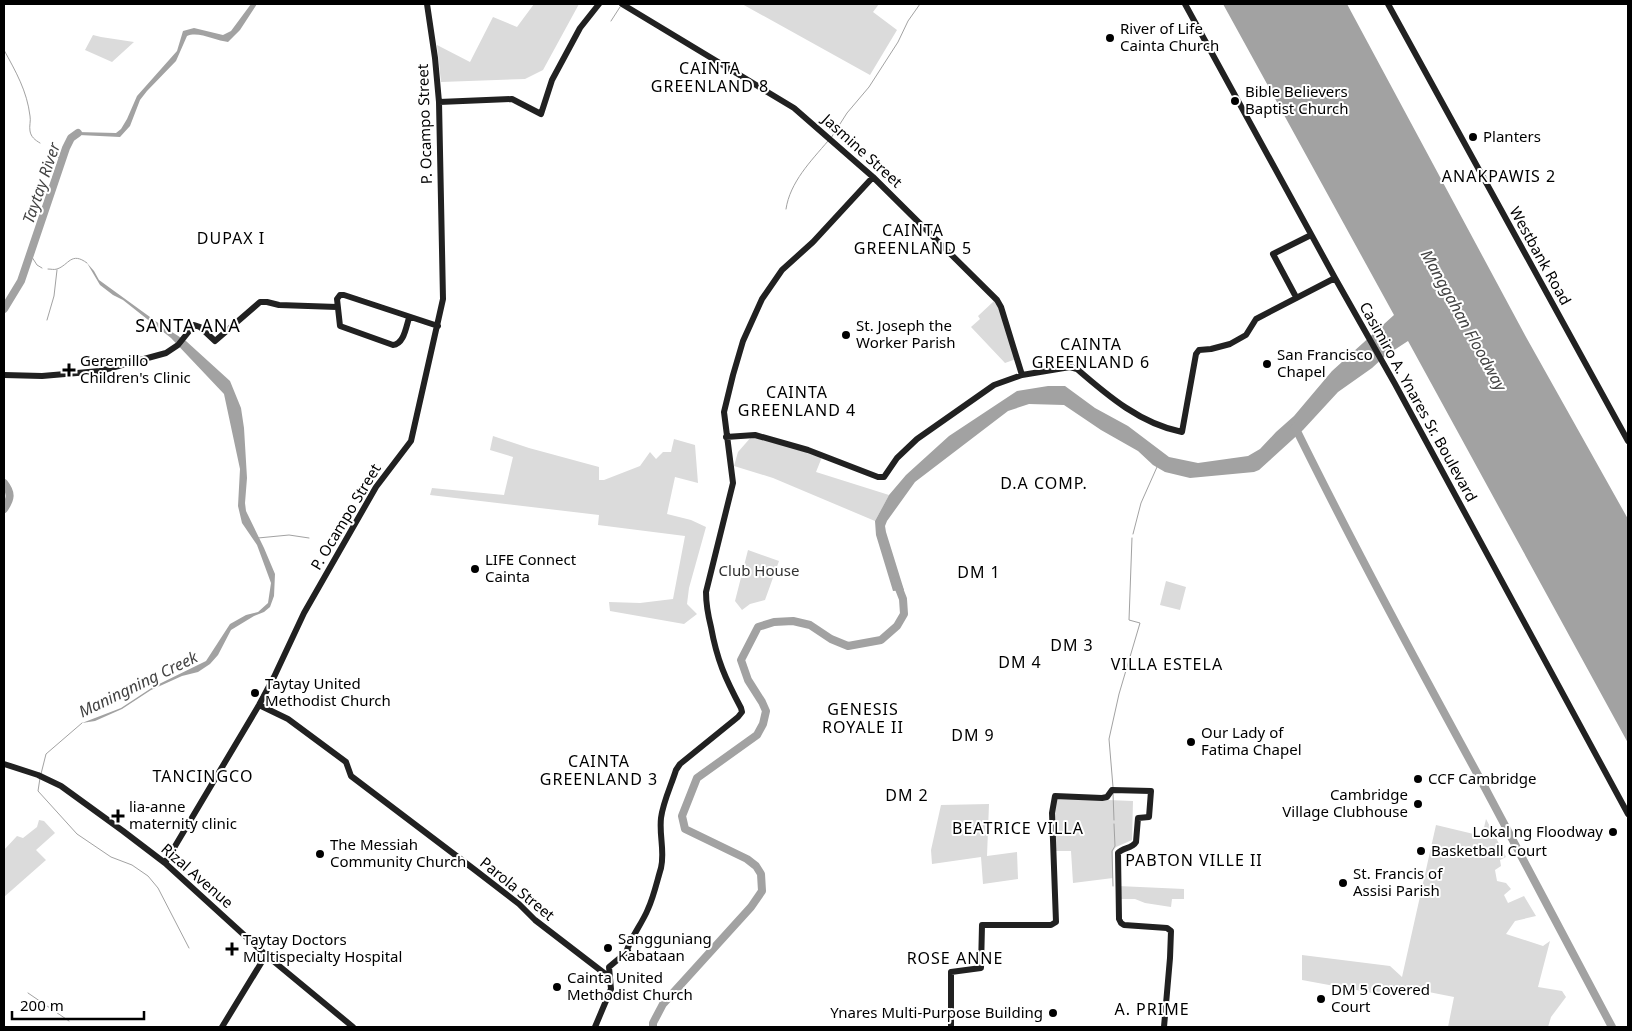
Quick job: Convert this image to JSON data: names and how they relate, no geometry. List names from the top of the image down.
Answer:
{
  "streets": {
    "street": [
      "P. Ocampo Street",
      "Jasmine Street",
      "Westbank Road",
      "Casimiro A. Ynares Sr. Boulevard",
      "Rizal Avenue",
      "Parola Street"
    ]
  },
  "crossings": [
    ["P. Ocampo Street", "Rizal Avenue"],
    ["P. Ocampo Street", "Parola Street"]
  ],
  "districts": [
    "CAINTA GREENLAND 8",
    "ANAKPAWIS 2",
    "CAINTA GREENLAND 5",
    "DUPAX I",
    "SANTA ANA",
    "CAINTA GREENLAND 6",
    "CAINTA GREENLAND 4",
    "D.A COMP.",
    "DM 1",
    "DM 3",
    "DM 4",
    "VILLA ESTELA",
    "GENESIS ROYALE II",
    "DM 9",
    "CAINTA GREENLAND 3",
    "TANCINGCO",
    "DM 2",
    "BEATRICE VILLA",
    "PABTON VILLE II",
    "ROSE ANNE",
    "A. PRIME"
  ],
  "water": ["Taytay River", "Manggahan Floodway", "Maningning Creek"],
  "parks": ["Club House"],
  "places": {
    "other": [
      "River of Life Cainta Church",
      "Bible Believers Baptist Church",
      "Planters",
      "St. Joseph the Worker Parish",
      "San Francisco Chapel",
      "LIFE Connect Cainta",
      "Taytay United Methodist Church",
      "Our Lady of Fatima Chapel",
      "CCF Cambridge",
      "Cambridge Village Clubhouse",
      "Lokal ng Floodway",
      "Basketball Court",
      "The Messiah Community Church",
      "St. Francis of Assisi Parish",
      "Sangguniang Kabataan",
      "Cainta United Methodist Church",
      "DM 5 Covered Court",
      "Ynares Multi-Purpose Building"
    ],
    "health": ["Geremillo Children's Clinic", "lia-anne maternity clinic", "Taytay Doctors Multispecialty Hospital"]
  },
  "scale_bar": "200 m"
}
